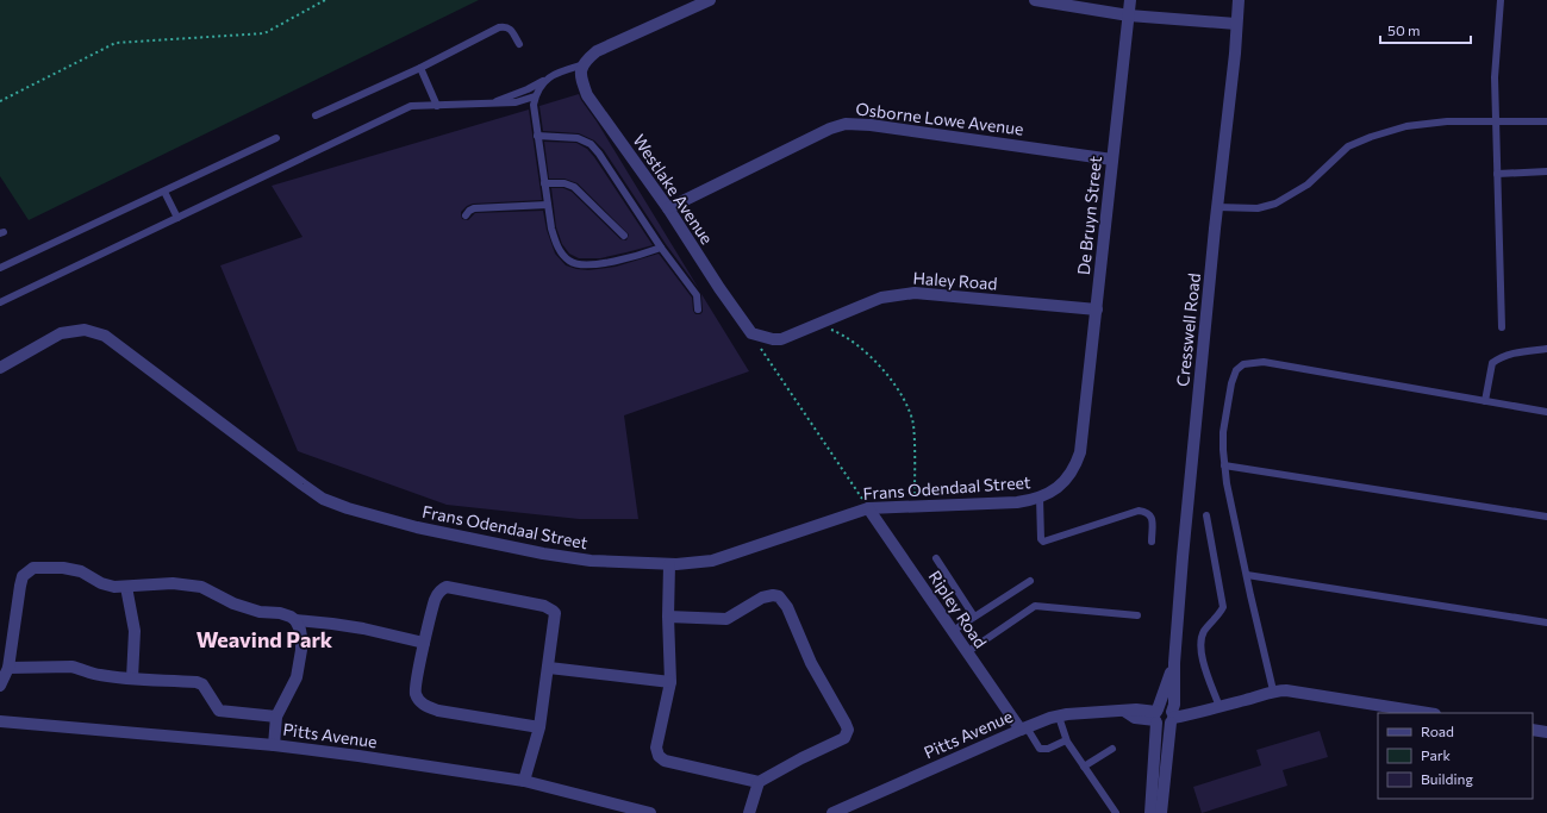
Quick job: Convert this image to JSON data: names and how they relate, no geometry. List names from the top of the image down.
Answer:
{
  "streets": {
    "street": [
      "Osborne Lowe Avenue",
      "Westlake Avenue",
      "De Bruyn Street",
      "Haley Road",
      "Cresswell Road",
      "Frans Odendaal Street",
      "Ripley Road",
      "Pitts Avenue"
    ]
  },
  "crossings": [
    ["Osborne Lowe Avenue", "Westlake Avenue"],
    ["Osborne Lowe Avenue", "De Bruyn Street"],
    ["Westlake Avenue", "Haley Road"],
    ["De Bruyn Street", "Haley Road"],
    ["De Bruyn Street", "Frans Odendaal Street"],
    ["Cresswell Road", "Pitts Avenue"],
    ["Frans Odendaal Street", "Ripley Road"],
    ["Ripley Road", "Pitts Avenue"]
  ],
  "districts": ["Weavind Park"],
  "legend": ["Road", "Park", "Building"],
  "scale_bar": "50 m"
}
